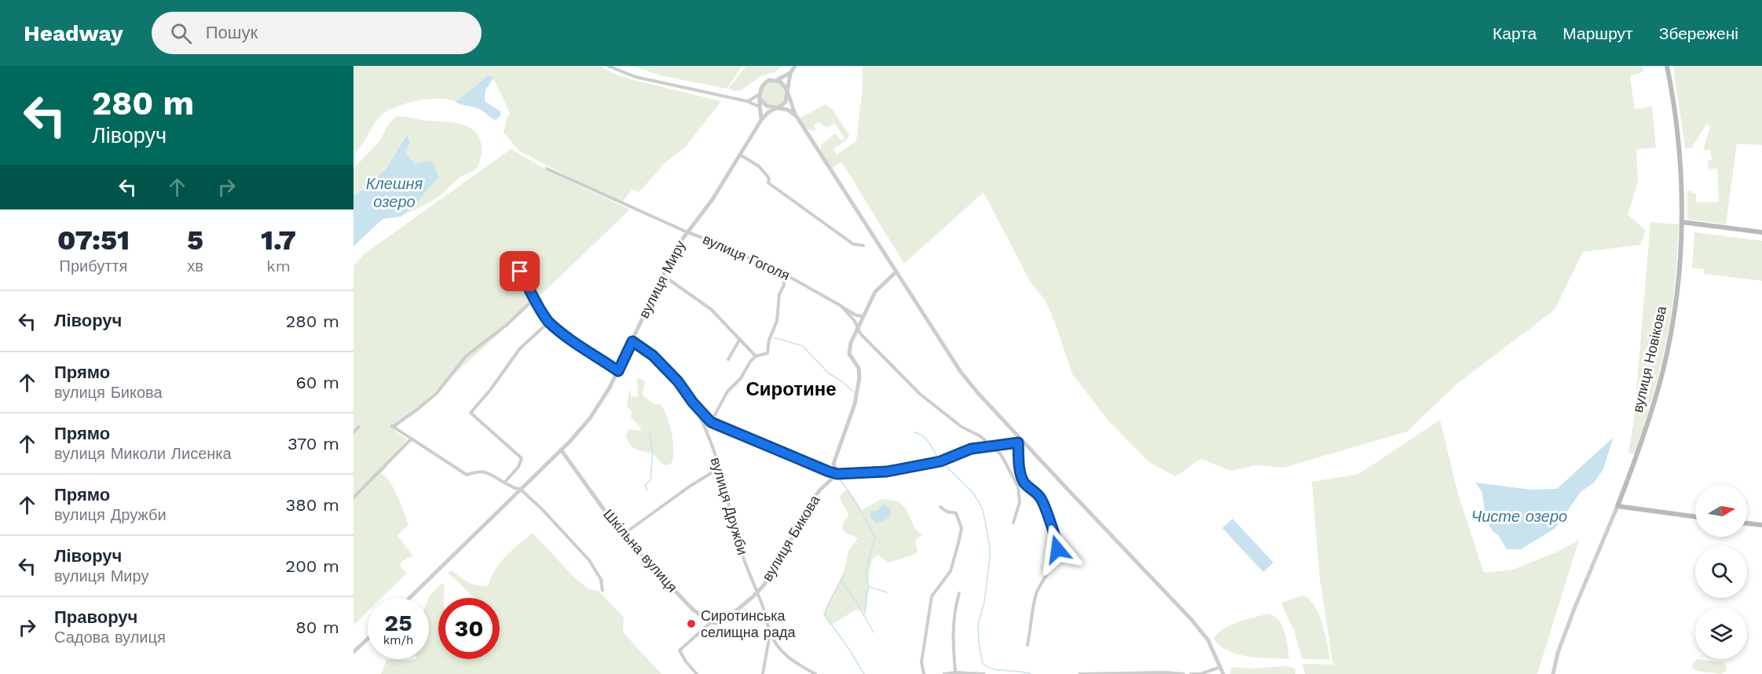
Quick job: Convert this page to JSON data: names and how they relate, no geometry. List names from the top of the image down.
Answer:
{
  "streets": {
    "main road": ["вулиця Новікова"],
    "street": [
      "вулиця Гоголя",
      "вулиця Миру",
      "вулиця Дружби",
      "вулиця Бикова",
      "Шкільна вулиця"
    ]
  },
  "crossings": [
    ["вулиця Гоголя", "вулиця Миру"],
    ["вулиця Миру", "вулиця Дружби"],
    ["вулиця Миру", "Шкільна вулиця"],
    ["вулиця Дружби", "вулиця Бикова"],
    ["вулиця Бикова", "Шкільна вулиця"]
  ],
  "districts": ["Сиротине"],
  "water": ["Клешня озеро", "Чисте озеро"],
  "places": ["Сиротинська селищна рада"],
  "north": "right",
  "page": {
    "header": "Headway",
    "search": "Пошук",
    "nav": ["Карта", "Маршрут", "Збережені"],
    "turn": ["280 m", "Ліворуч"],
    "eta": [
      "07:51",
      "Прибуття",
      "5",
      "хв",
      "1.7",
      "km"
    ],
    "list": [
      {
        "name": "Ліворуч",
        "value": "280 m"
      },
      {
        "name": "Прямо",
        "note": "вулиця Бикова",
        "value": "60 m"
      },
      {
        "name": "Прямо",
        "note": "вулиця Миколи Лисенка",
        "value": "370 m"
      },
      {
        "name": "Прямо",
        "note": "вулиця Дружби",
        "value": "380 m"
      },
      {
        "name": "Ліворуч",
        "note": "вулиця Миру",
        "value": "200 m"
      },
      {
        "name": "Праворуч",
        "note": "Садова вулиця",
        "value": "80 m"
      }
    ],
    "speed": "25 km/h",
    "limit": "30"
  }
}
